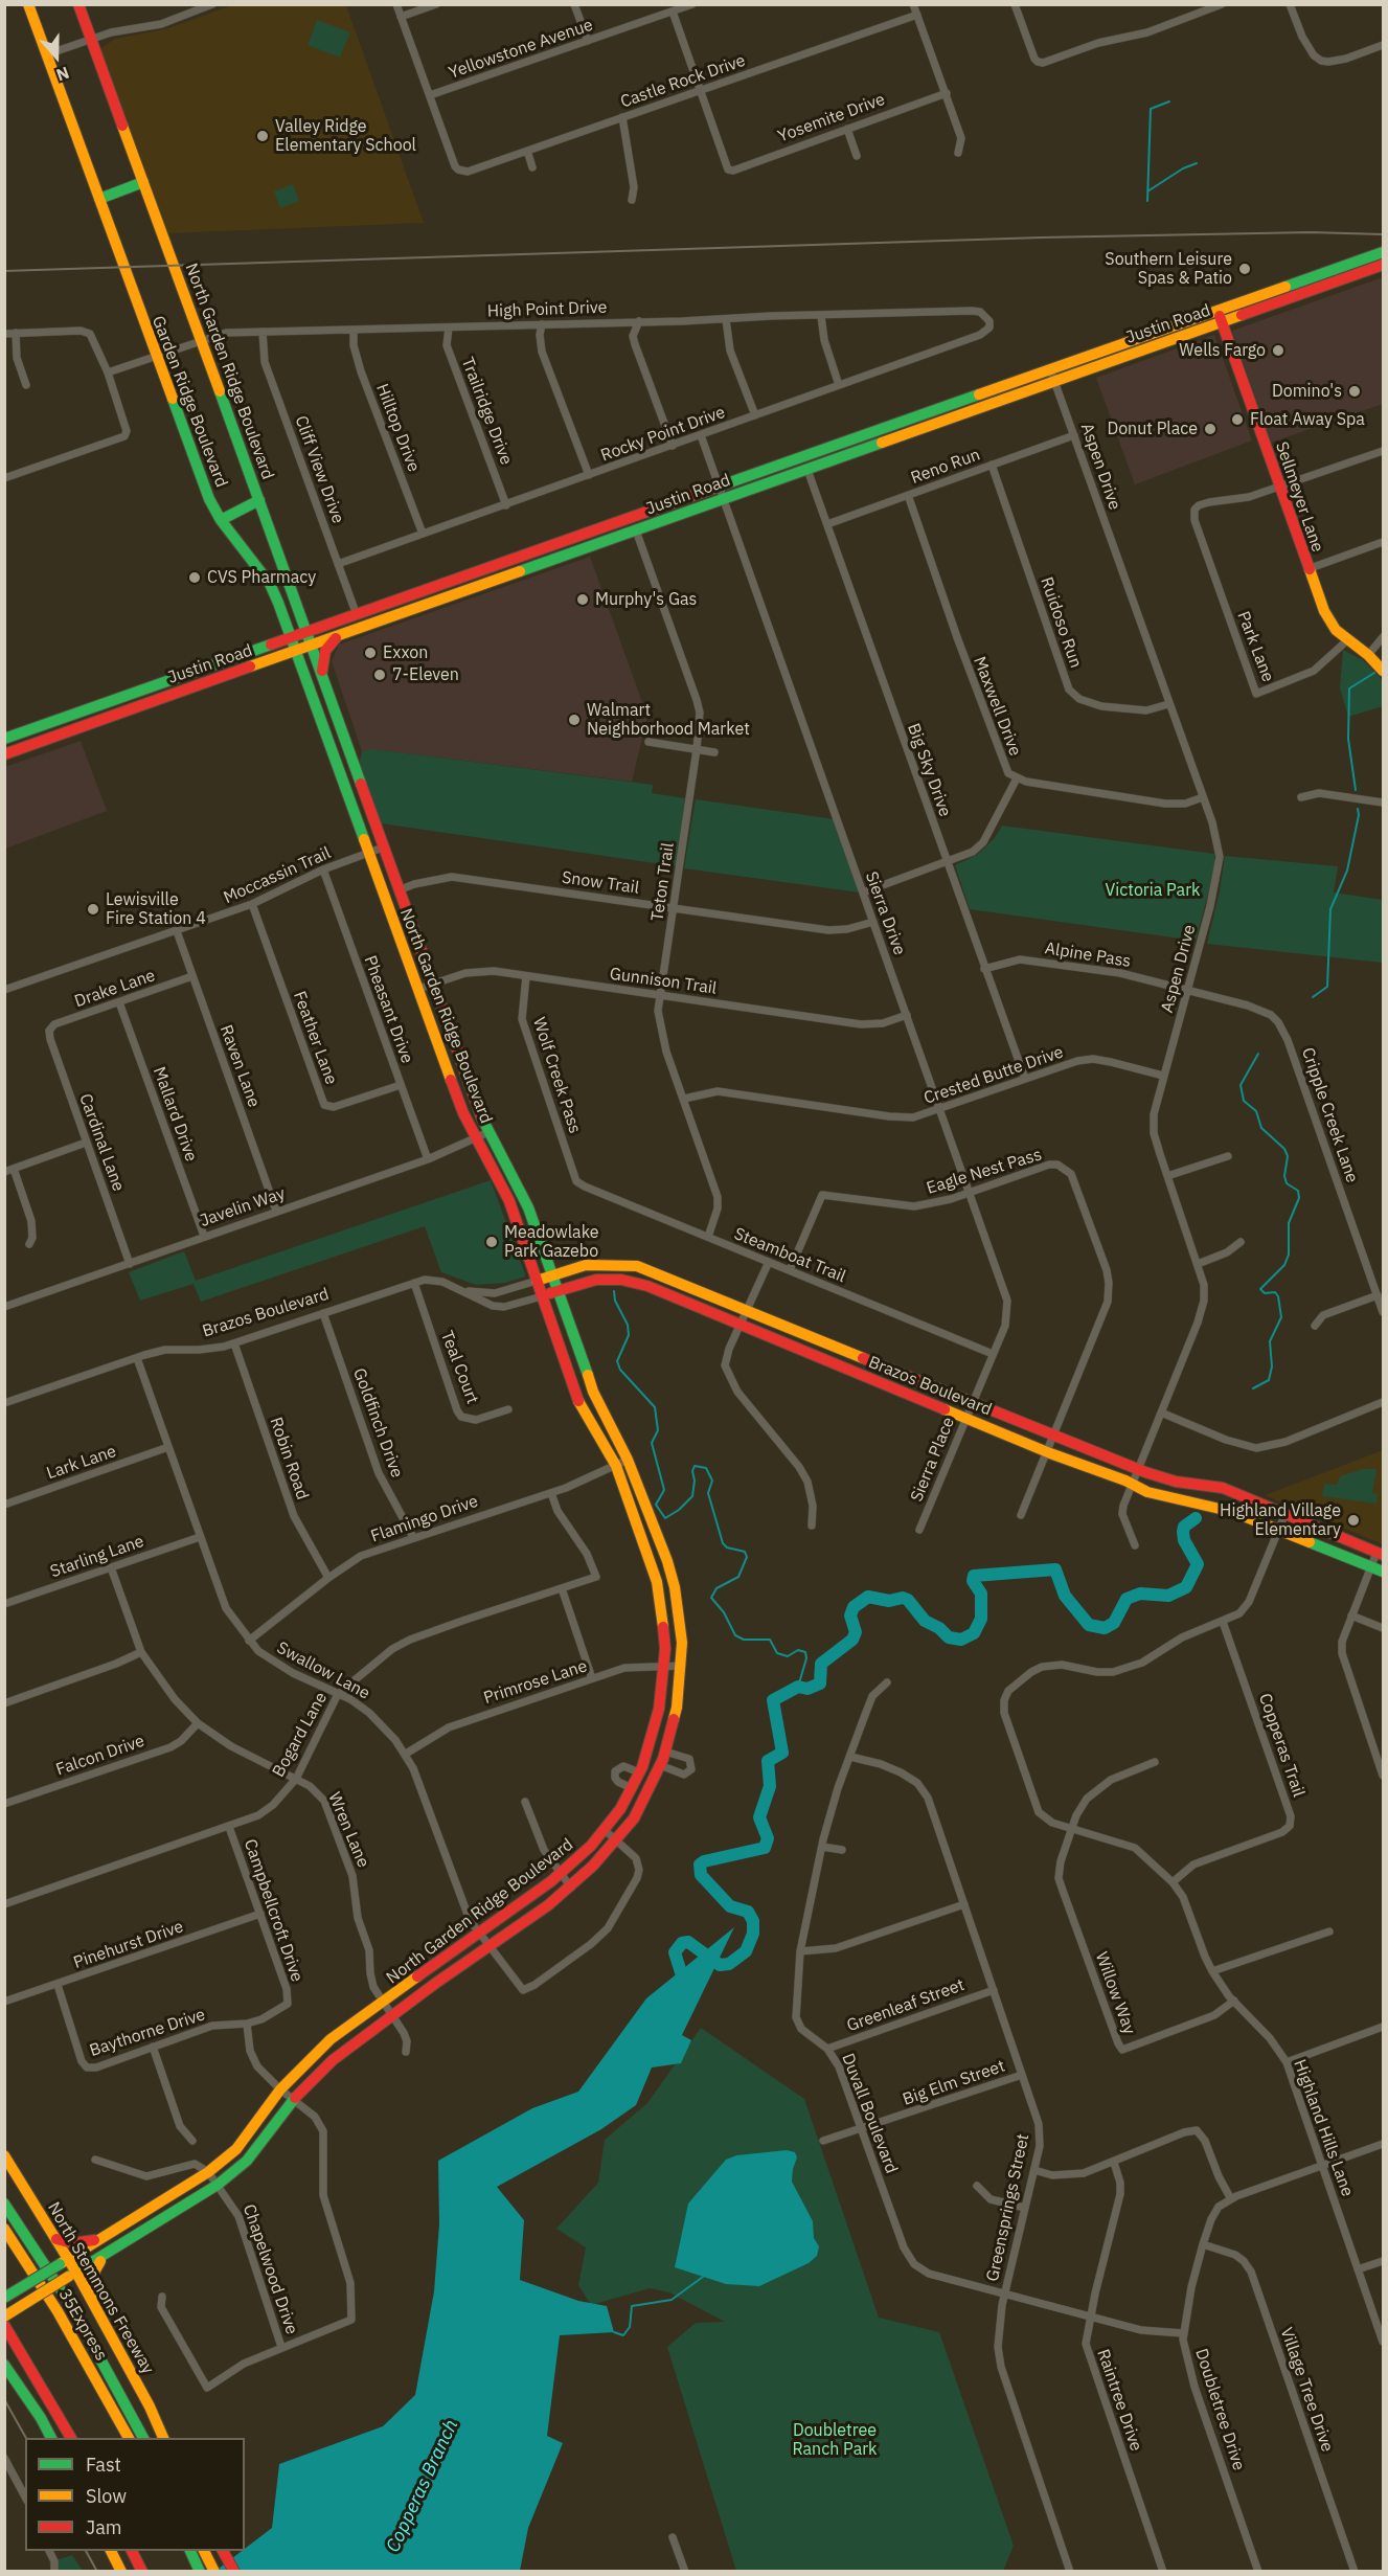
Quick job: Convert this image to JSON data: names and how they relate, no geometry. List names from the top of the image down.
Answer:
{
  "streets": {
    "main road": [
      "Justin Road",
      "North Garden Ridge Boulevard",
      "Garden Ridge Boulevard",
      "Sellmeyer Lane",
      "Brazos Boulevard",
      "North Stemmons Freeway",
      "35Express"
    ],
    "street": [
      "Yellowstone Avenue",
      "Castle Rock Drive",
      "Yosemite Drive",
      "High Point Drive",
      "Trailridge Drive",
      "Hilltop Drive",
      "Rocky Point Drive",
      "Reno Run",
      "Aspen Drive",
      "Cliff View Drive",
      "Ruidoso Run",
      "Park Lane",
      "Maxwell Drive",
      "Big Sky Drive",
      "Moccassin Trail",
      "Teton Trail",
      "Snow Trail",
      "Sierra Drive",
      "Alpine Pass",
      "Gunnison Trail",
      "Drake Lane",
      "Pheasant Drive",
      "Feather Lane",
      "Raven Lane",
      "Wolf Creek Pass",
      "Crested Butte Drive",
      "Mallard Drive",
      "Cripple Creek Lane",
      "Cardinal Lane",
      "Eagle Nest Pass",
      "Javelin Way",
      "Steamboat Trail",
      "Teal Court",
      "Goldfinch Drive",
      "Robin Road",
      "Sierra Place",
      "Lark Lane",
      "Flamingo Drive",
      "Starling Lane",
      "Swallow Lane",
      "Primrose Lane",
      "Bogard Lane",
      "Copperas Trail",
      "Falcon Drive",
      "Wren Lane",
      "Campbellcroft Drive",
      "Pinehurst Drive",
      "Willow Way",
      "Greenleaf Street",
      "Baythorne Drive",
      "Big Elm Street",
      "Duvall Boulevard",
      "Highland Hills Lane",
      "Greensprings Street",
      "Chapelwood Drive",
      "Village Tree Drive",
      "Raintree Drive",
      "Doubletree Drive"
    ]
  },
  "crossings": [
    ["Yellowstone Avenue", "Castle Rock Drive"],
    ["Castle Rock Drive", "Yosemite Drive"],
    ["High Point Drive", "North Garden Ridge Boulevard"],
    ["High Point Drive", "Garden Ridge Boulevard"],
    ["High Point Drive", "Trailridge Drive"],
    ["High Point Drive", "Hilltop Drive"],
    ["High Point Drive", "Rocky Point Drive"],
    ["High Point Drive", "Cliff View Drive"],
    ["Justin Road", "North Garden Ridge Boulevard"],
    ["Justin Road", "Garden Ridge Boulevard"],
    ["Justin Road", "Aspen Drive"],
    ["Justin Road", "Cliff View Drive"],
    ["Justin Road", "Sellmeyer Lane"],
    ["Justin Road", "Big Sky Drive"],
    ["Justin Road", "Teton Trail"],
    ["Justin Road", "Sierra Drive"],
    ["North Garden Ridge Boulevard", "Garden Ridge Boulevard"],
    ["North Garden Ridge Boulevard", "Moccassin Trail"],
    ["North Garden Ridge Boulevard", "Gunnison Trail"],
    ["North Garden Ridge Boulevard", "Javelin Way"],
    ["North Garden Ridge Boulevard", "Brazos Boulevard"],
    ["North Garden Ridge Boulevard", "Flamingo Drive"],
    ["North Garden Ridge Boulevard", "Swallow Lane"],
    ["North Garden Ridge Boulevard", "Primrose Lane"],
    ["North Garden Ridge Boulevard", "Wren Lane"],
    ["North Garden Ridge Boulevard", "Chapelwood Drive"],
    ["North Garden Ridge Boulevard", "North Stemmons Freeway"],
    ["Trailridge Drive", "Rocky Point Drive"],
    ["Hilltop Drive", "Rocky Point Drive"],
    ["Rocky Point Drive", "Cliff View Drive"],
    ["Rocky Point Drive", "Sierra Drive"],
    ["Reno Run", "Aspen Drive"],
    ["Reno Run", "Ruidoso Run"],
    ["Reno Run", "Maxwell Drive"],
    ["Reno Run", "Big Sky Drive"],
    ["Aspen Drive", "Ruidoso Run"],
    ["Aspen Drive", "Maxwell Drive"],
    ["Aspen Drive", "Alpine Pass"],
    ["Aspen Drive", "Crested Butte Drive"],
    ["Aspen Drive", "Cripple Creek Lane"],
    ["Aspen Drive", "Brazos Boulevard"],
    ["Sellmeyer Lane", "Park Lane"],
    ["Big Sky Drive", "Alpine Pass"],
    ["Big Sky Drive", "Crested Butte Drive"],
    ["Moccassin Trail", "Pheasant Drive"],
    ["Moccassin Trail", "Feather Lane"],
    ["Moccassin Trail", "Raven Lane"],
    ["Teton Trail", "Snow Trail"],
    ["Teton Trail", "Gunnison Trail"],
    ["Teton Trail", "Crested Butte Drive"],
    ["Teton Trail", "Steamboat Trail"],
    ["Snow Trail", "Sierra Drive"],
    ["Sierra Drive", "Gunnison Trail"],
    ["Sierra Drive", "Crested Butte Drive"],
    ["Sierra Drive", "Eagle Nest Pass"],
    ["Sierra Drive", "Steamboat Trail"],
    ["Sierra Drive", "Brazos Boulevard"],
    ["Sierra Drive", "Sierra Place"],
    ["Alpine Pass", "Cripple Creek Lane"],
    ["Gunnison Trail", "Wolf Creek Pass"],
    ["Drake Lane", "Raven Lane"],
    ["Drake Lane", "Mallard Drive"],
    ["Drake Lane", "Cardinal Lane"],
    ["Pheasant Drive", "Feather Lane"],
    ["Pheasant Drive", "Javelin Way"],
    ["Raven Lane", "Javelin Way"],
    ["Wolf Creek Pass", "Steamboat Trail"],
    ["Mallard Drive", "Javelin Way"],
    ["Cardinal Lane", "Javelin Way"],
    ["Eagle Nest Pass", "Steamboat Trail"],
    ["Eagle Nest Pass", "Brazos Boulevard"],
    ["Brazos Boulevard", "Teal Court"],
    ["Brazos Boulevard", "Goldfinch Drive"],
    ["Brazos Boulevard", "Robin Road"],
    ["Brazos Boulevard", "Sierra Place"],
    ["Brazos Boulevard", "Swallow Lane"],
    ["Brazos Boulevard", "Highland Hills Lane"],
    ["Goldfinch Drive", "Flamingo Drive"],
    ["Robin Road", "Flamingo Drive"],
    ["Lark Lane", "Swallow Lane"],
    ["Flamingo Drive", "Swallow Lane"],
    ["Flamingo Drive", "Bogard Lane"],
    ["Starling Lane", "Swallow Lane"],
    ["Starling Lane", "Wren Lane"],
    ["Swallow Lane", "Primrose Lane"],
    ["Swallow Lane", "Bogard Lane"],
    ["Bogard Lane", "Wren Lane"],
    ["Bogard Lane", "Campbellcroft Drive"],
    ["Copperas Trail", "Highland Hills Lane"],
    ["Falcon Drive", "Wren Lane"],
    ["Campbellcroft Drive", "Pinehurst Drive"],
    ["Campbellcroft Drive", "Baythorne Drive"],
    ["Pinehurst Drive", "Baythorne Drive"],
    ["Willow Way", "Highland Hills Lane"],
    ["Greenleaf Street", "Duvall Boulevard"],
    ["Greenleaf Street", "Greensprings Street"],
    ["Big Elm Street", "Duvall Boulevard"],
    ["Big Elm Street", "Greensprings Street"],
    ["Duvall Boulevard", "Greensprings Street"],
    ["Duvall Boulevard", "Raintree Drive"],
    ["Duvall Boulevard", "Doubletree Drive"],
    ["Highland Hills Lane", "Doubletree Drive"],
    ["Village Tree Drive", "Doubletree Drive"]
  ],
  "water": ["Copperas Branch"],
  "parks": ["Victoria Park", "Doubletree Ranch Park"],
  "places": [
    "Valley Ridge Elementary School",
    "Southern Leisure Spas & Patio",
    "Wells Fargo",
    "Domino's",
    "Float Away Spa",
    "Donut Place",
    "CVS Pharmacy",
    "Murphy's Gas",
    "Exxon",
    "7-Eleven",
    "Walmart Neighborhood Market",
    "Lewisville Fire Station 4",
    "Meadowlake Park Gazebo",
    "Highland Village Elementary"
  ],
  "legend": ["Fast", "Slow", "Jam"],
  "north": "bottom"
}
